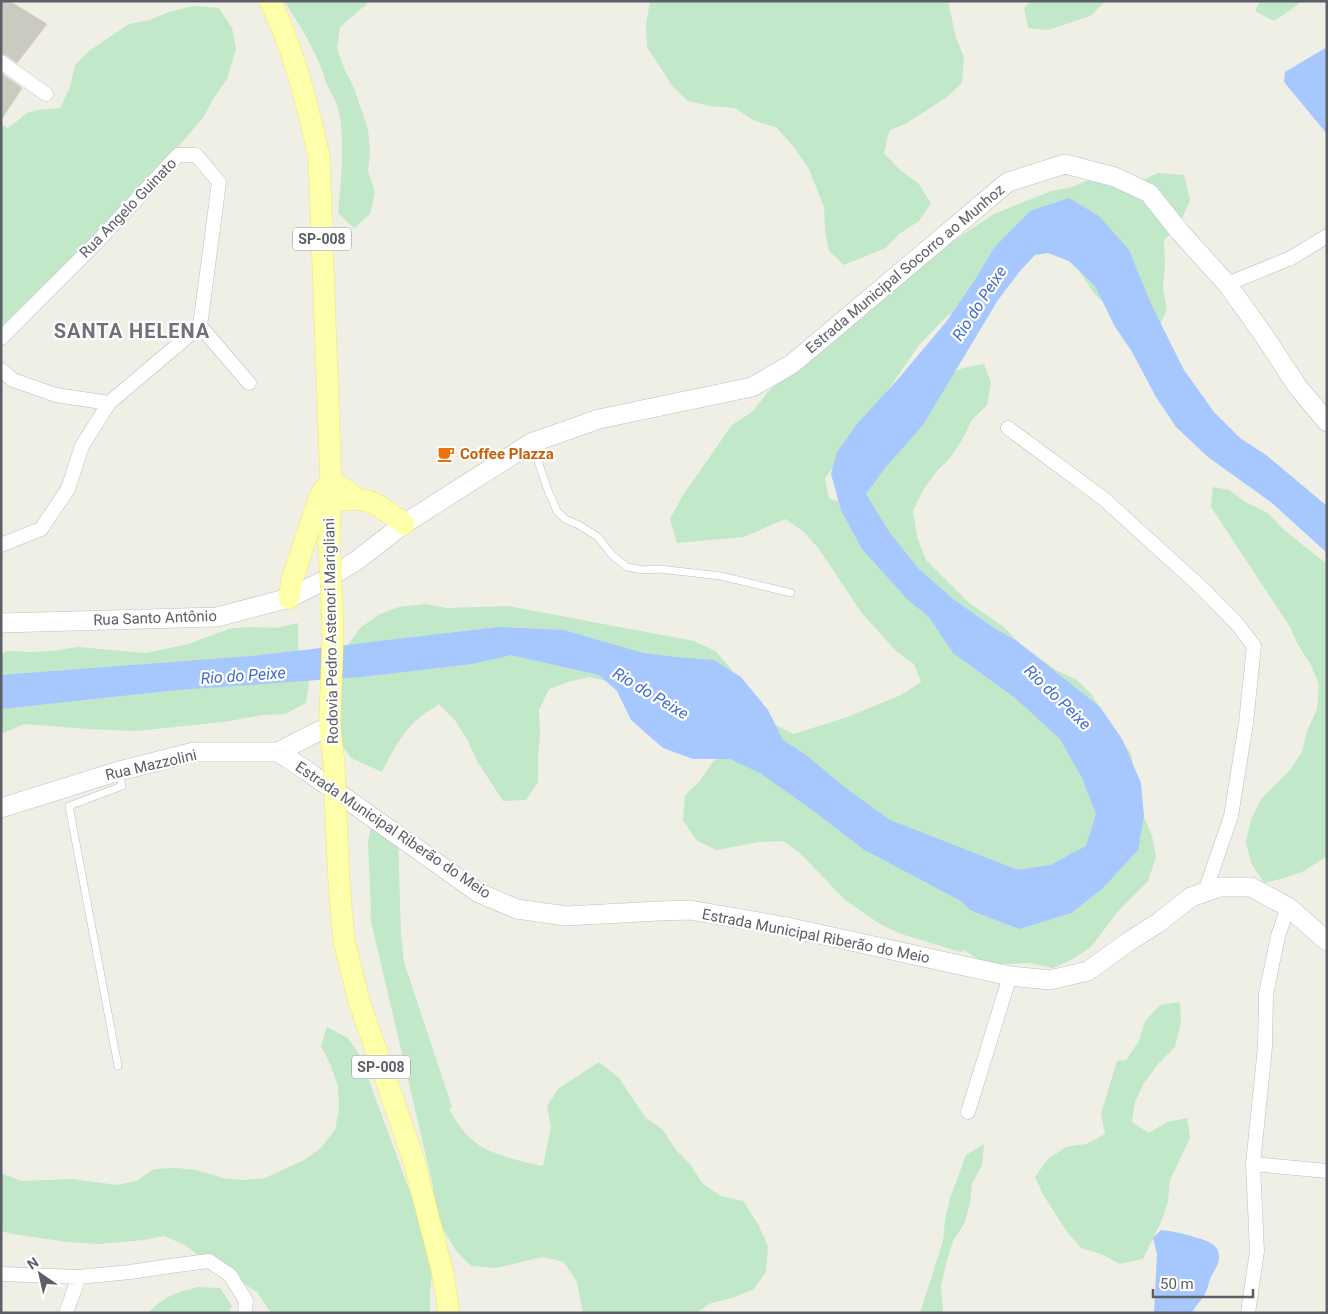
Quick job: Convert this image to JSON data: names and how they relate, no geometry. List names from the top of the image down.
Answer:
{
  "streets": {
    "main road": ["SP-008", "Rodovia Pedro Astenori Marigliani"],
    "street": [
      "Rua Angelo Guinato",
      "Estrada Municipal Socorro ao Munhoz",
      "Rua Santo Antônio",
      "Rua Mazzolini",
      "Estrada Municipal Riberão do Meio"
    ]
  },
  "crossings": [
    ["Estrada Municipal Socorro ao Munhoz", "Rua Santo Antônio"],
    ["Rodovia Pedro Astenori Marigliani", "Rua Mazzolini"],
    ["Rua Mazzolini", "Estrada Municipal Riberão do Meio"]
  ],
  "districts": ["SANTA HELENA"],
  "water": ["Rio do Peixe"],
  "places": {
    "cafe": ["Coffee Plazza"]
  },
  "scale_bar": "50 m",
  "north": "top left"
}
